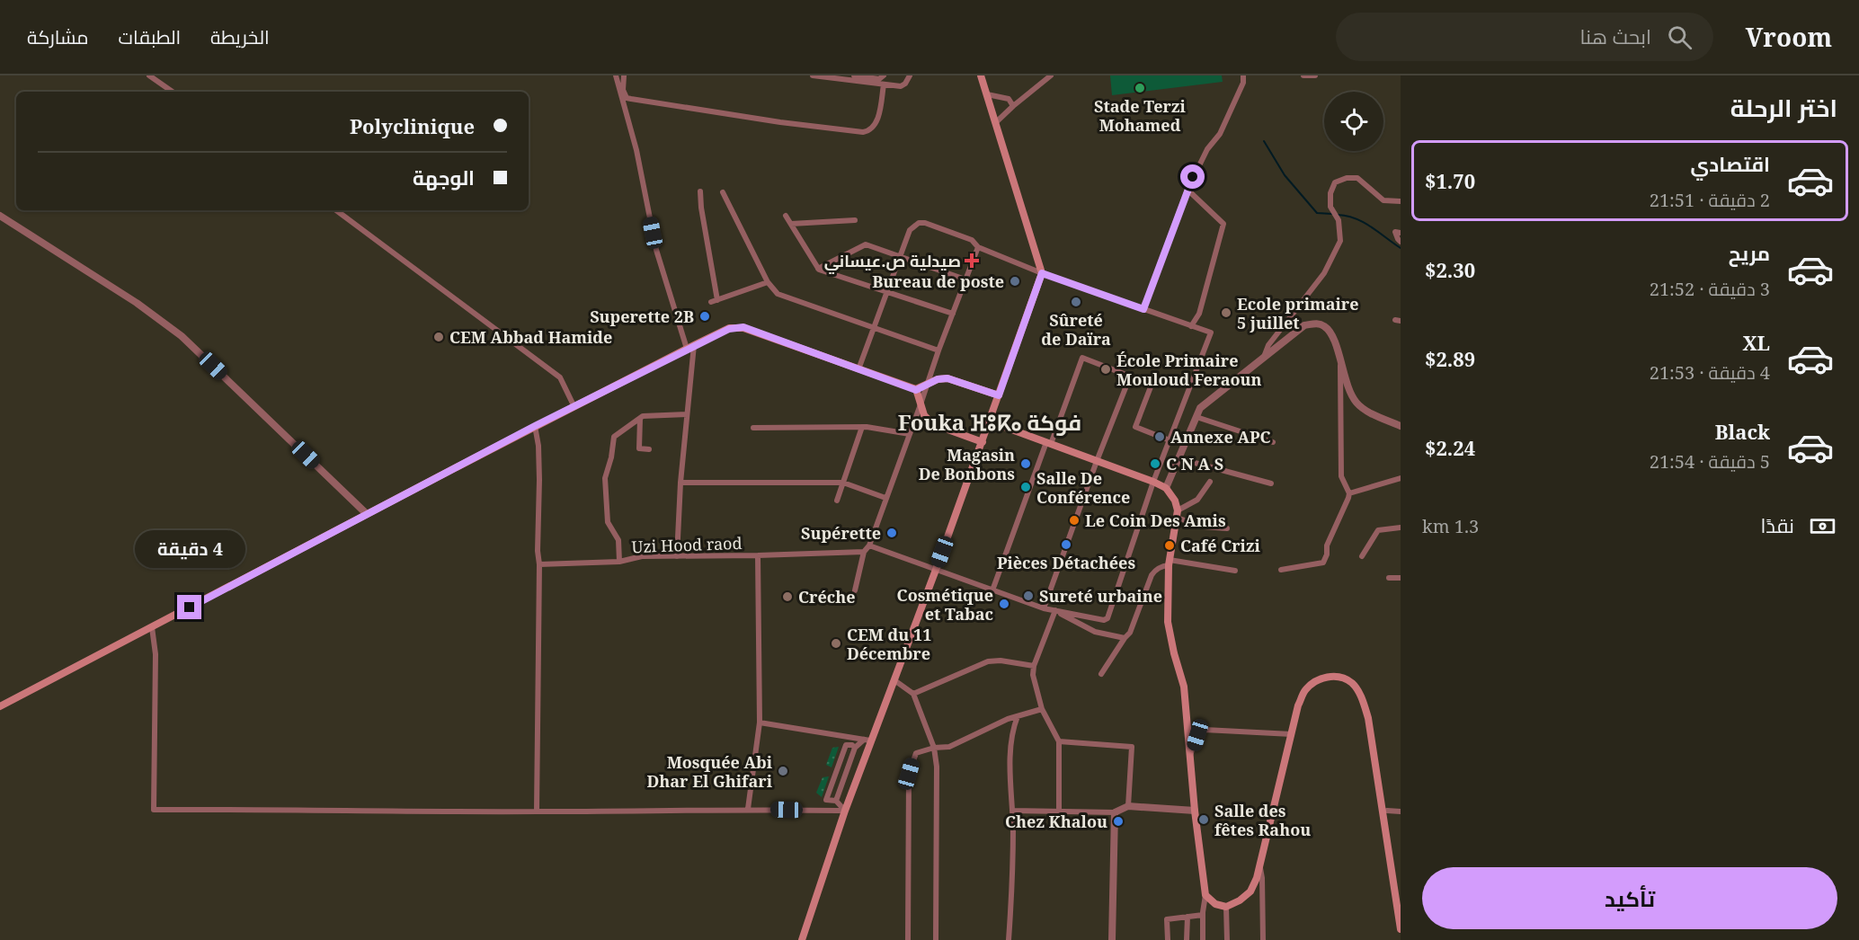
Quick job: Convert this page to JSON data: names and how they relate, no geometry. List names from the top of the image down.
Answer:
{
  "streets": {
    "street": ["Uzi Hood raod"]
  },
  "districts": ["Fouka ⴼⵓⴽⴰ فوكة"],
  "places": {
    "other": [
      "Stade Terzi Mohamed",
      "Bureau de poste",
      "Sûreté de Daïra",
      "Ecole primaire 5 juillet",
      "Superette 2B",
      "CEM Abbad Hamide",
      "École Primaire Mouloud Feraoun",
      "Annexe APC",
      "Magasin De Bonbons",
      "C N A S",
      "Salle De Conférence",
      "Le Coin Des Amis",
      "Supérette",
      "Pièces Détachées",
      "Café Crizi",
      "Sureté urbaine",
      "Créche",
      "Cosmétique et Tabac",
      "CEM du 11 Décembre",
      "Mosquée Abi Dhar El Ghifari",
      "Salle des fêtes Rahou",
      "Chez Khalou"
    ],
    "health": ["صيدلية ص.عيساني"]
  },
  "page": {
    "header": "Vroom",
    "search": "ابحث هنا",
    "nav": ["الخريطة", "الطبقات", "مشاركة"],
    "heading": "اختر الرحلة",
    "banner": ["Polyclinique", "الوجهة"],
    "list": [
      {
        "name": "اقتصادي",
        "note": "2 دقيقة · 21:51",
        "value": "$1.70"
      },
      {
        "name": "مريح",
        "note": "3 دقيقة · 21:52",
        "value": "$2.30"
      },
      {
        "name": "XL",
        "note": "4 دقيقة · 21:53",
        "value": "$2.89"
      },
      {
        "name": "Black",
        "note": "5 دقيقة · 21:54",
        "value": "$2.24"
      }
    ],
    "pay": ["نقدًا", "1.3 km"],
    "bubble": "4 دقيقة",
    "buttons": "تأكيد"
  }
}
